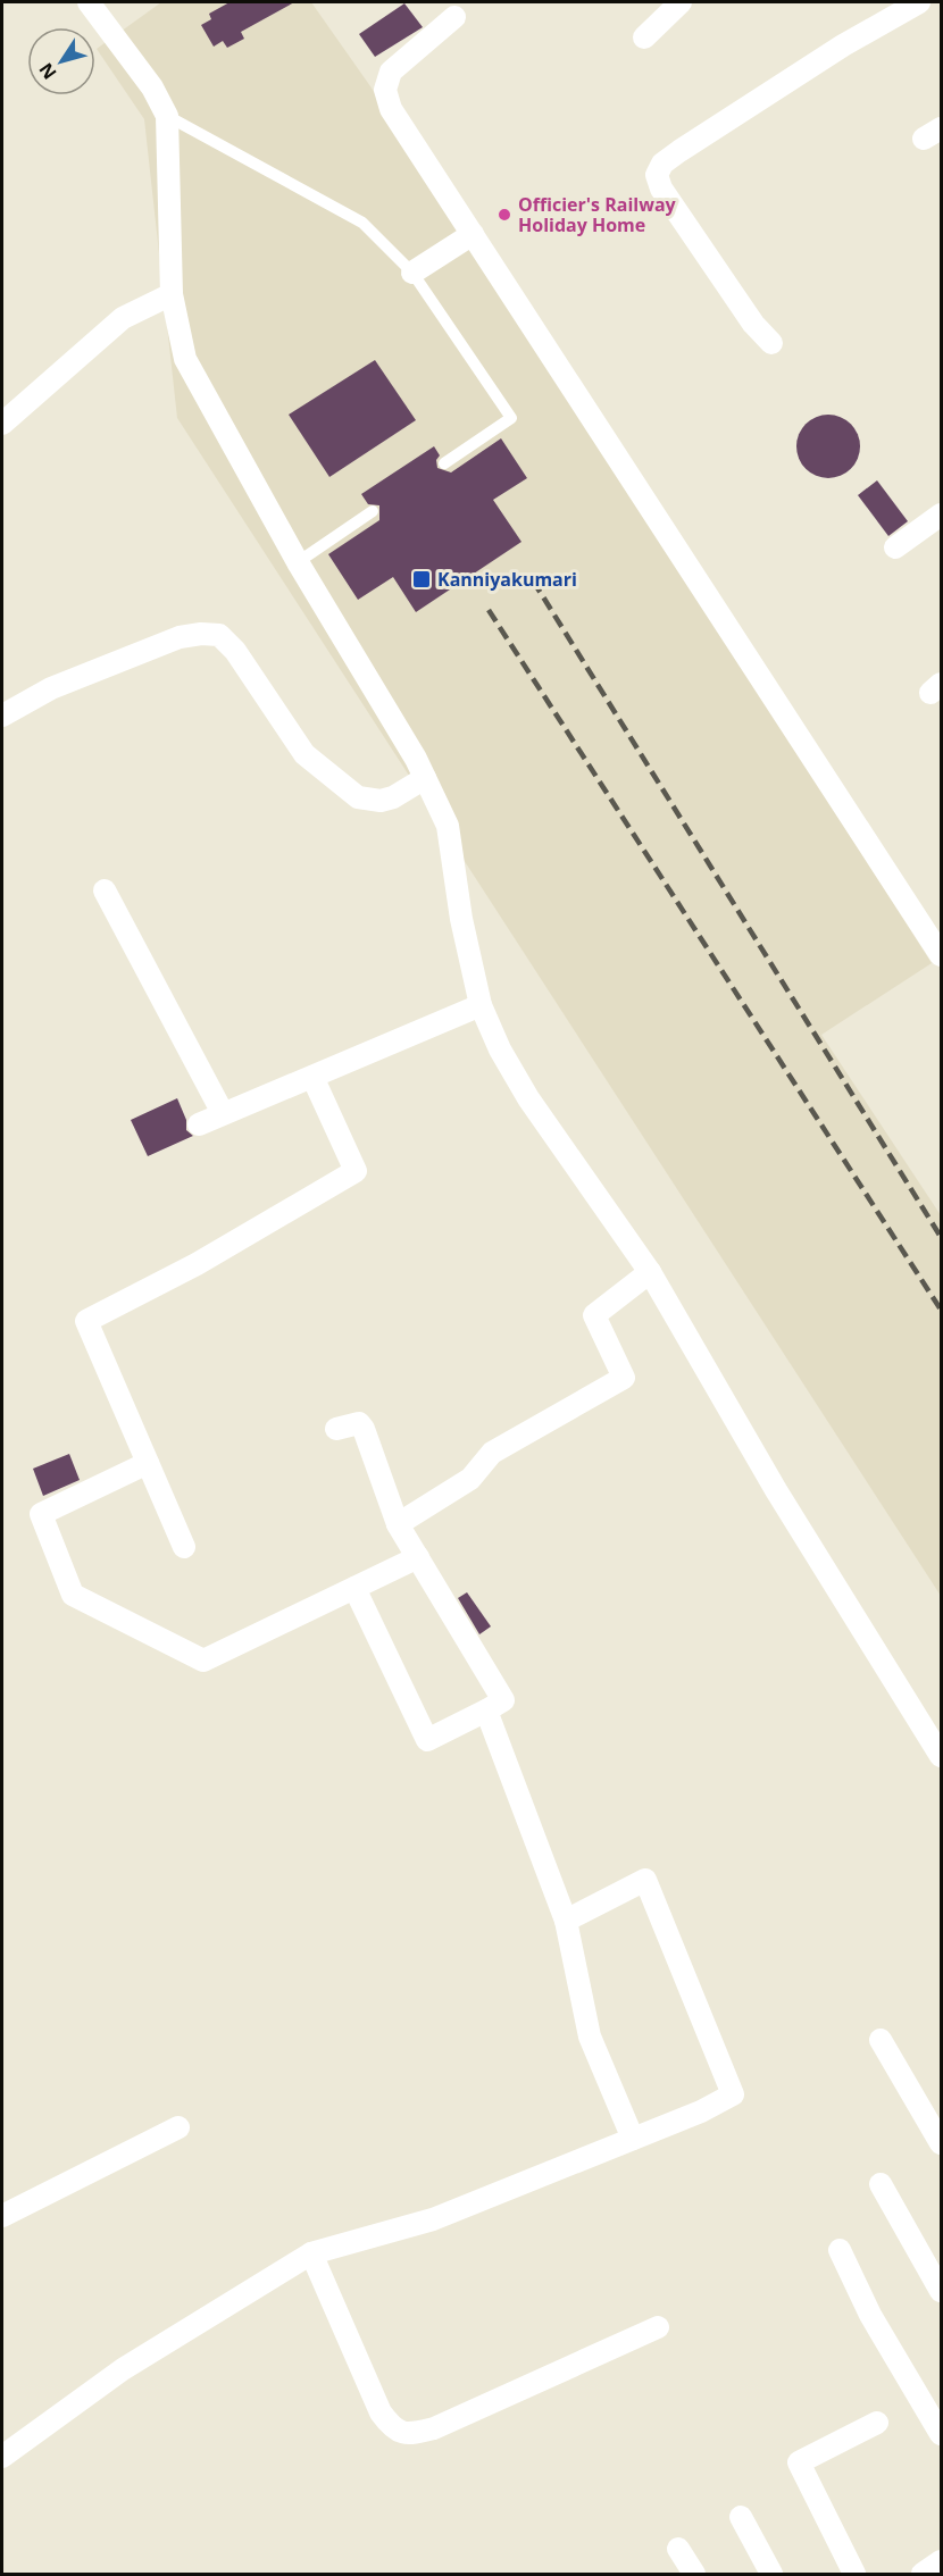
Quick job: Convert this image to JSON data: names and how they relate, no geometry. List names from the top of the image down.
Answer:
{
  "places": {
    "other": ["Officier's Railway Holiday Home"],
    "transit": ["Kanniyakumari"]
  },
  "north": "bottom left"
}
